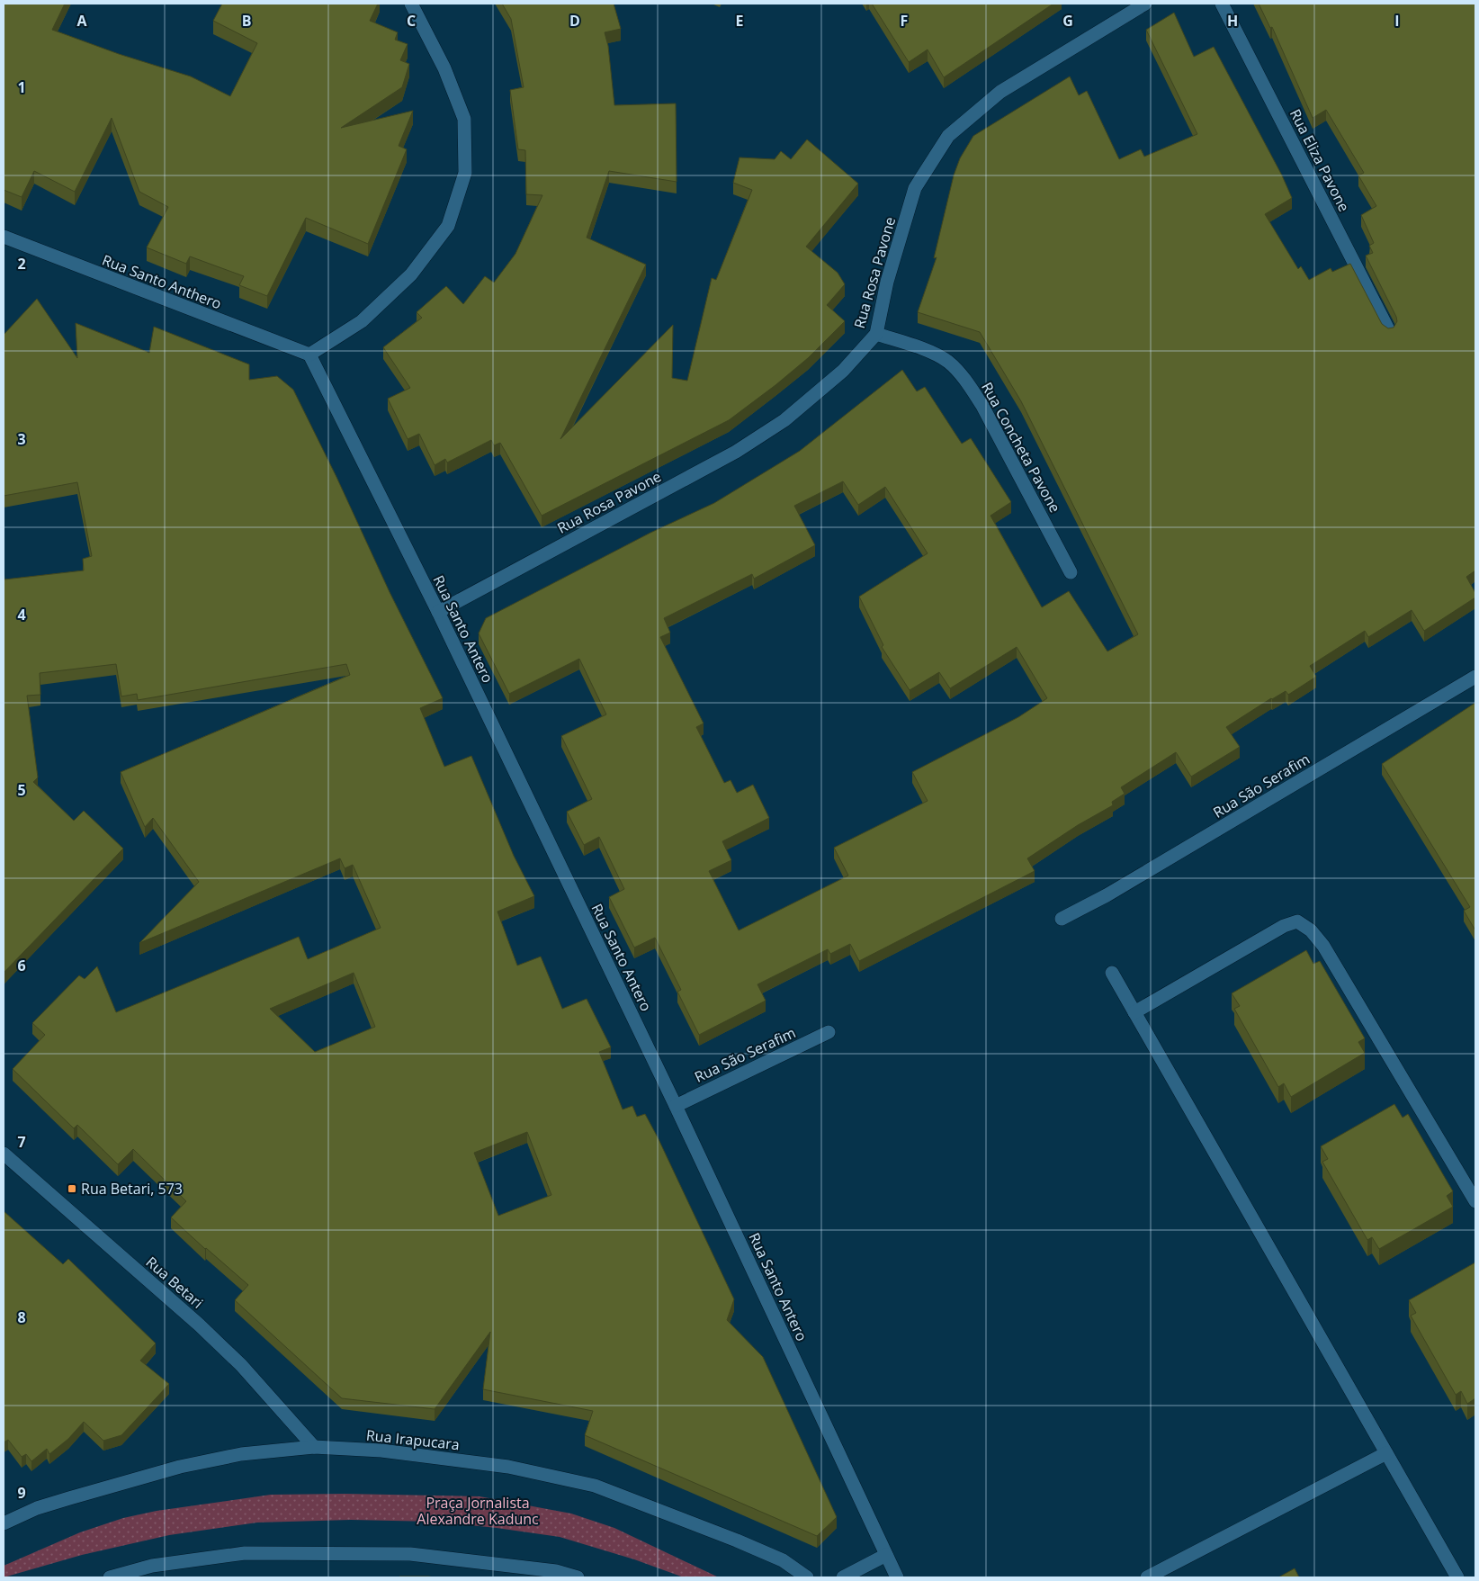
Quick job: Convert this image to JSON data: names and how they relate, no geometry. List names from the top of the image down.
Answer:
{
  "streets": {
    "street": [
      "Rua Eliza Pavone",
      "Rua Rosa Pavone",
      "Rua Santo Anthero",
      "Rua Concheta Pavone",
      "Rua Santo Antero",
      "Rua São Serafim",
      "Rua Betari",
      "Rua Irapucara"
    ]
  },
  "crossings": [
    ["Rua Rosa Pavone", "Rua Concheta Pavone"],
    ["Rua Rosa Pavone", "Rua Santo Antero"],
    ["Rua Santo Anthero", "Rua Santo Antero"],
    ["Rua Santo Antero", "Rua São Serafim"],
    ["Rua Betari", "Rua Irapucara"]
  ],
  "parks": ["Praça Jornalista Alexandre Kadunc"],
  "places": {
    "transit": ["Rua Betari, 573"]
  },
  "grid": {
    "columns": [
      "A",
      "B",
      "C",
      "D",
      "E",
      "F",
      "G",
      "H",
      "I"
    ],
    "rows": [
      "1",
      "2",
      "3",
      "4",
      "5",
      "6",
      "7",
      "8",
      "9"
    ]
  }
}
